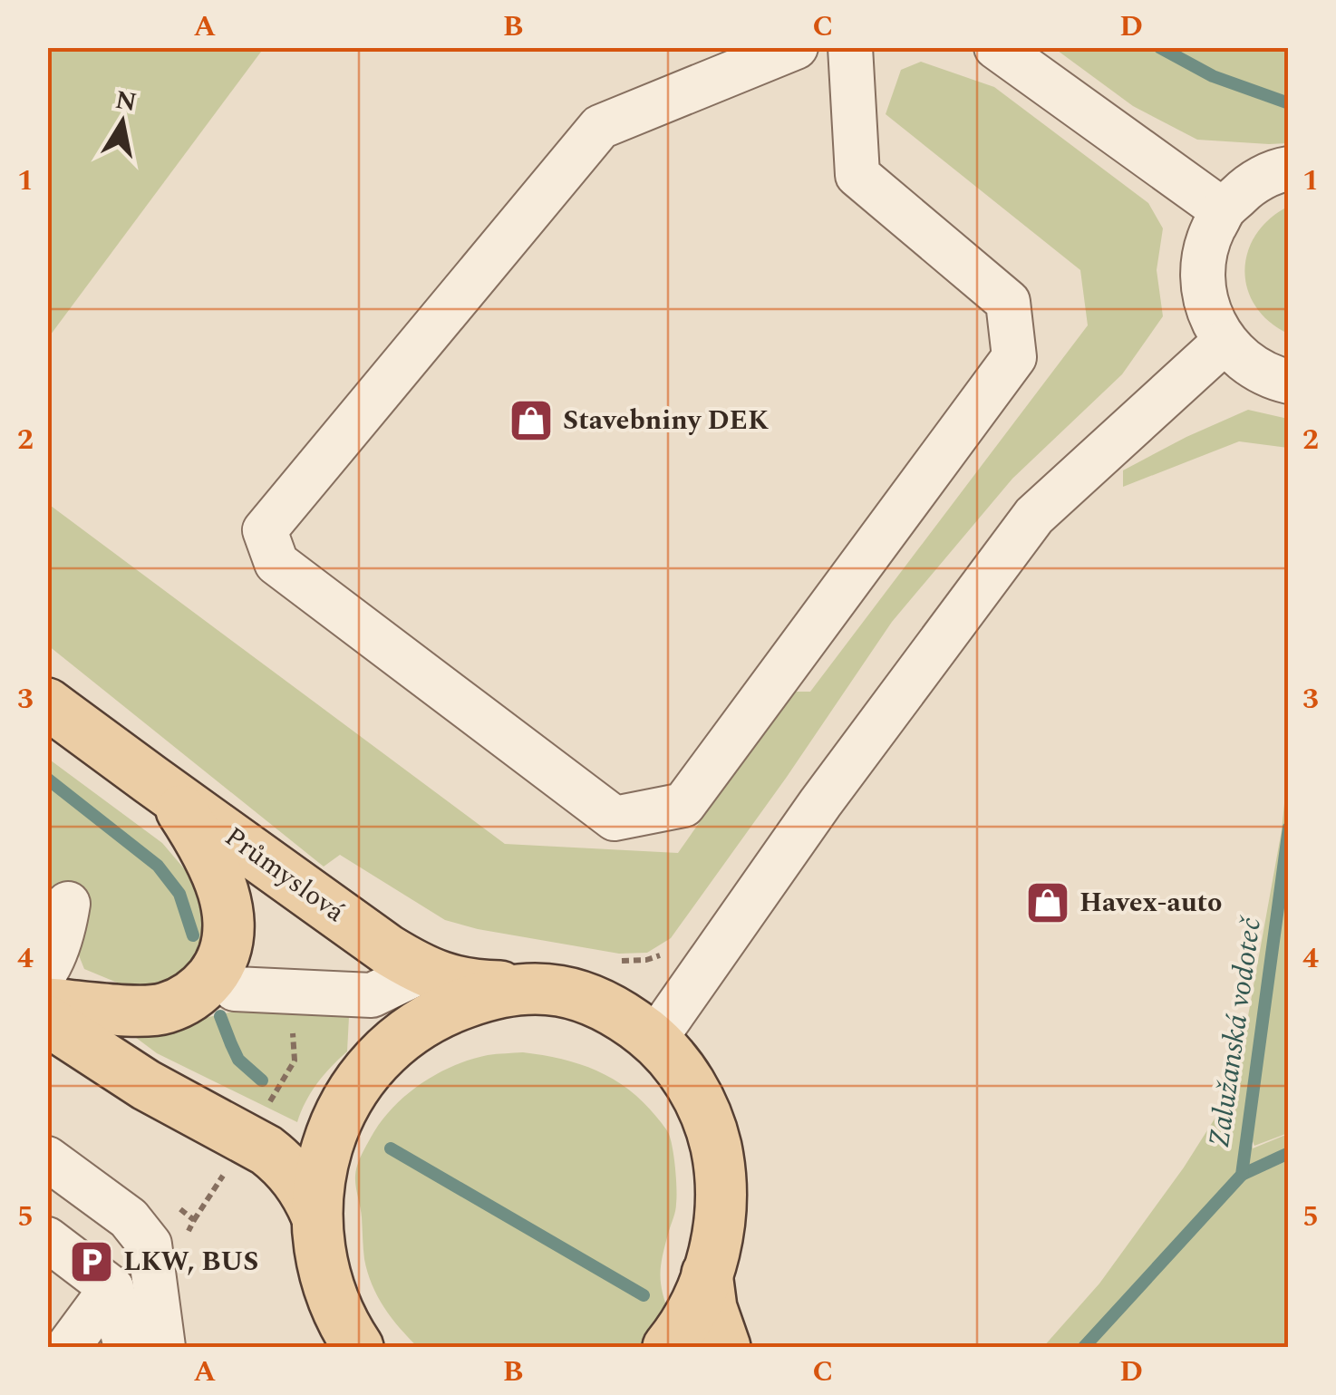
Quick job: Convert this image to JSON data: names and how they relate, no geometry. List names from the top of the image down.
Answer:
{
  "streets": {
    "main road": ["Průmyslová"]
  },
  "water": ["Zalužanská vodoteč"],
  "places": {
    "shop": ["Stavebniny DEK", "Havex-auto"],
    "parking": ["LKW, BUS"]
  },
  "north": "top",
  "grid": {
    "columns": [
      "A",
      "B",
      "C",
      "D"
    ],
    "rows": [
      "1",
      "2",
      "3",
      "4",
      "5"
    ]
  }
}
